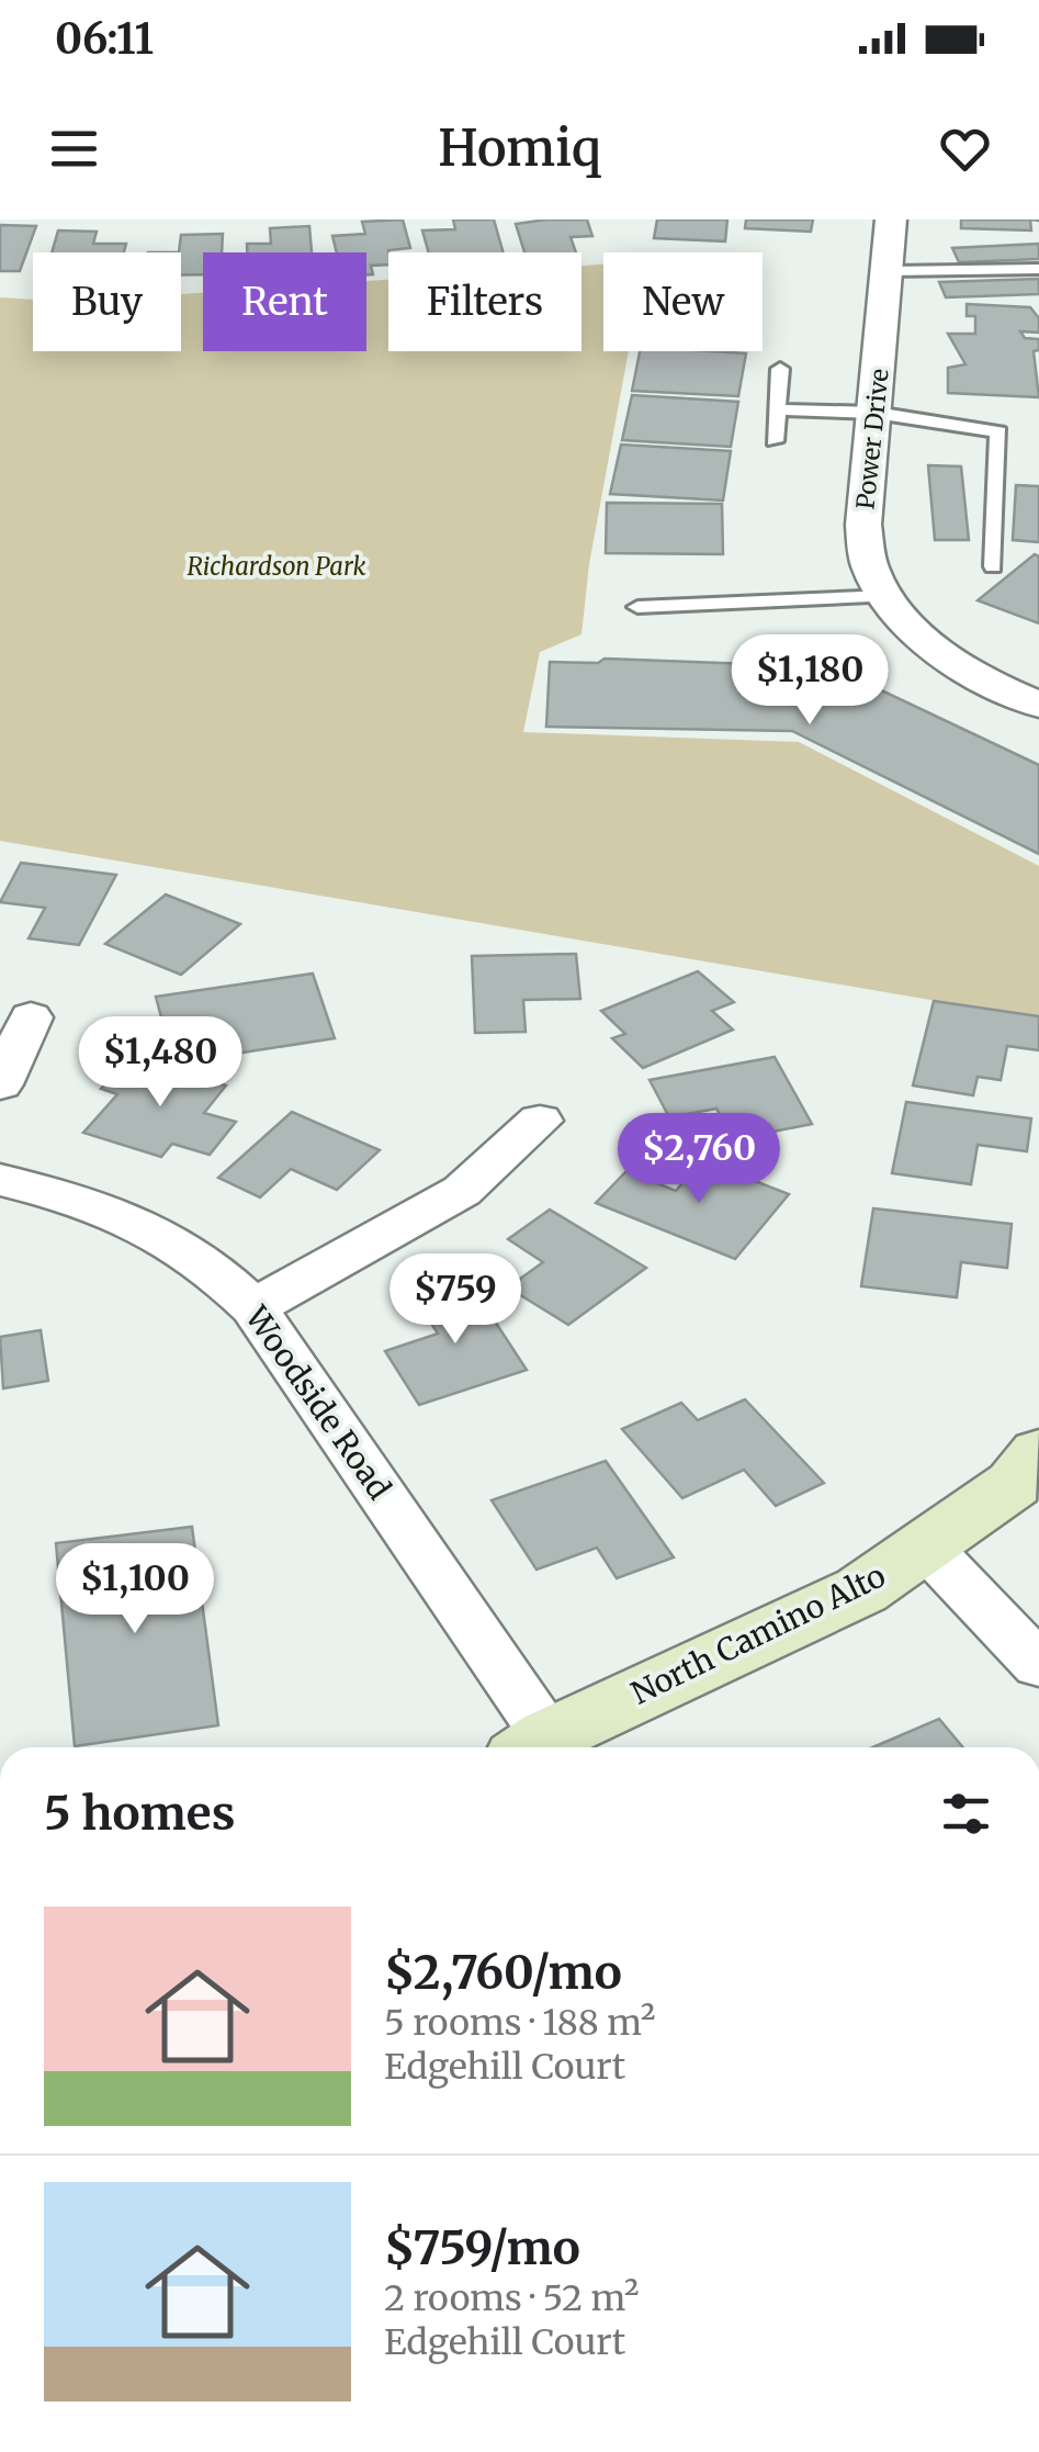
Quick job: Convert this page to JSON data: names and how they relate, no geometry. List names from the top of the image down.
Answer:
{
  "streets": {
    "street": ["Power Drive", "Woodside Road", "North Camino Alto"]
  },
  "crossings": [
    ["Woodside Road", "North Camino Alto"]
  ],
  "parks": ["Richardson Park"],
  "page": {
    "status": "06:11",
    "header": "Homiq",
    "chip": [
      "Buy",
      "Rent",
      "Filters",
      "New"
    ],
    "price": [
      "$1,180",
      "$1,480",
      "$2,760",
      "$759",
      "$1,100"
    ],
    "heading": "5 homes",
    "list": [
      {
        "name": "$2,760/mo",
        "note": "5 rooms · 188 m² · Edgehill Court"
      },
      {
        "name": "$759/mo",
        "note": "2 rooms · 52 m² · Edgehill Court"
      }
    ]
  }
}
